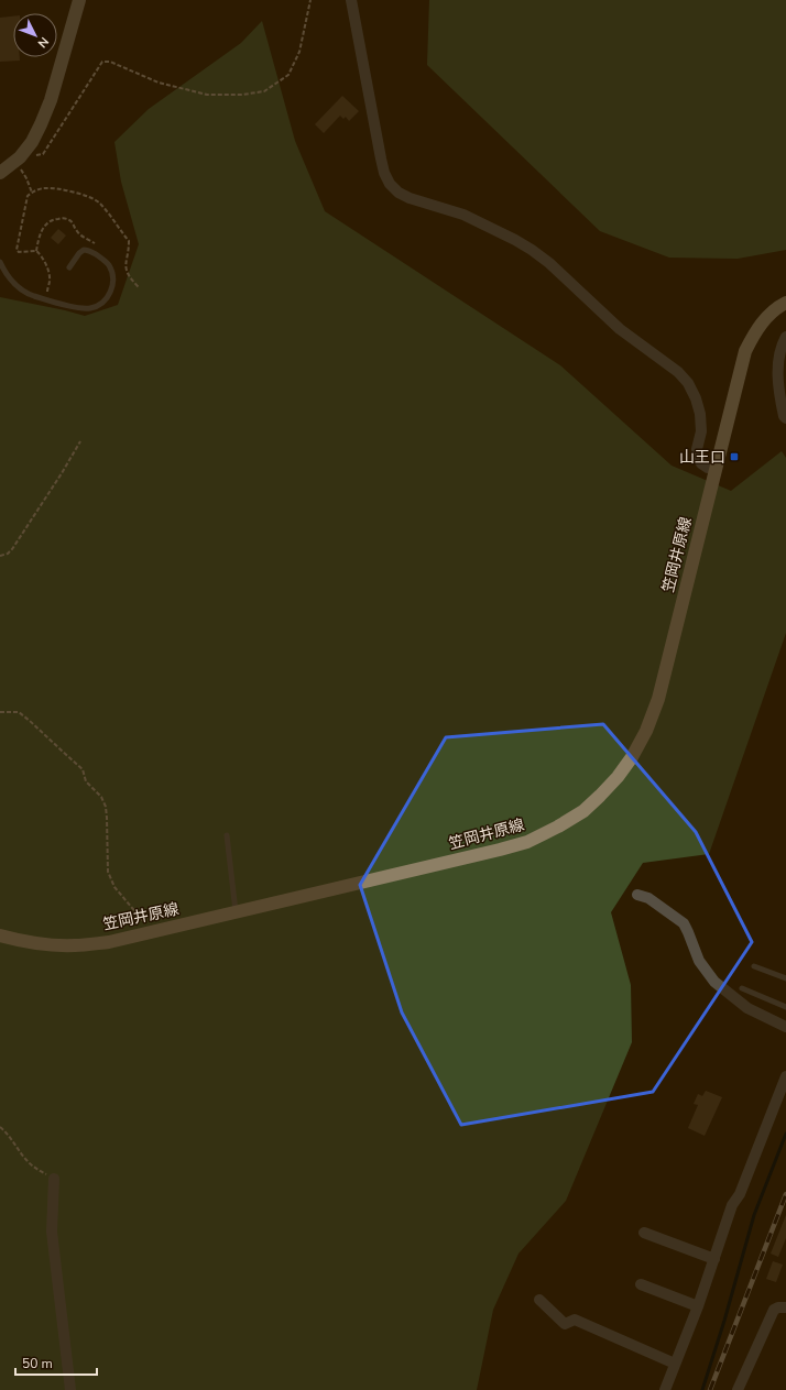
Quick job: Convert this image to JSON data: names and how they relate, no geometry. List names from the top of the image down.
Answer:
{
  "streets": {
    "main road": ["笠岡井原線"]
  },
  "places": {
    "transit": ["山王口"]
  },
  "scale_bar": "50 m",
  "north": "bottom right"
}
